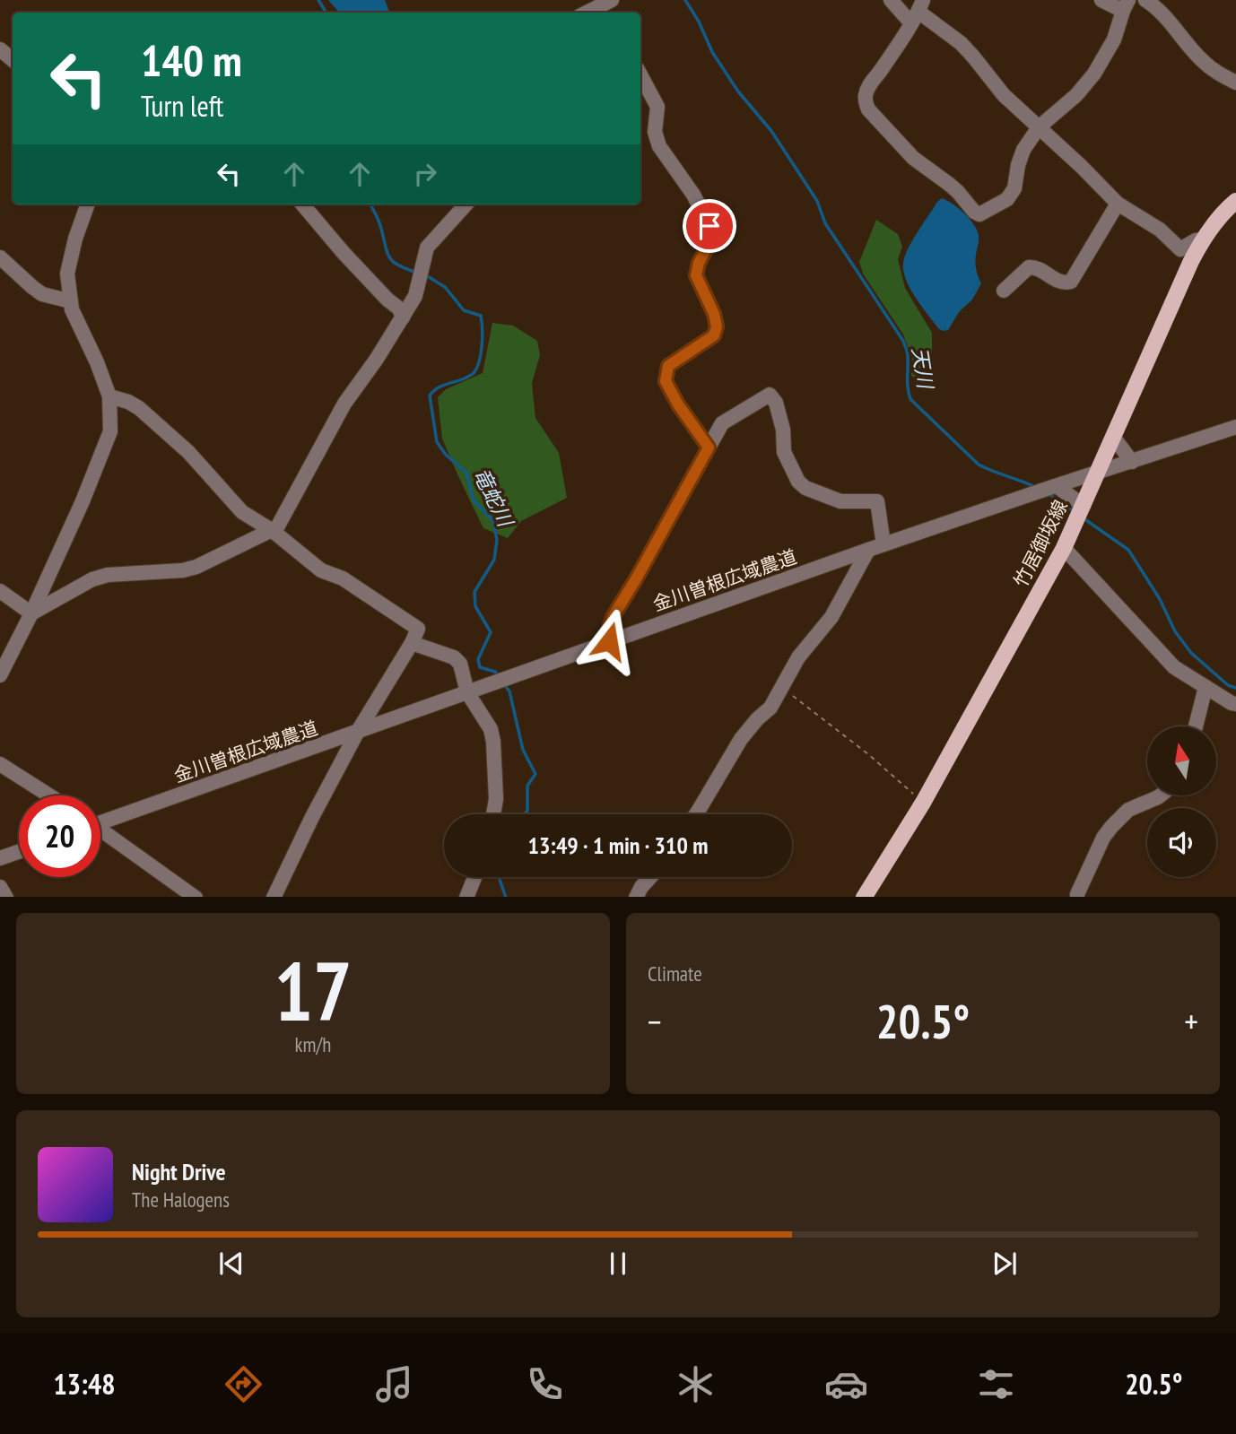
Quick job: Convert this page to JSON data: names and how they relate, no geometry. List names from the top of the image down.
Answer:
{
  "streets": {
    "main road": ["竹居御坂線"],
    "street": ["金川曽根広域農道"]
  },
  "crossings": [
    ["竹居御坂線", "金川曽根広域農道"]
  ],
  "water": ["天川", "竜蛇川"],
  "north": "top",
  "page": {
    "turn": ["140 m", "Turn left"],
    "limit": "20",
    "trip": "13:49 · 1 min · 310 m",
    "tile": [
      ["17", "km/h"],
      "Climate"
    ],
    "heat": ["−", "20.5°", "+"],
    "song": ["Night Drive", "The Halogens"],
    "tabs": ["13:48", "20.5°"]
  }
}
